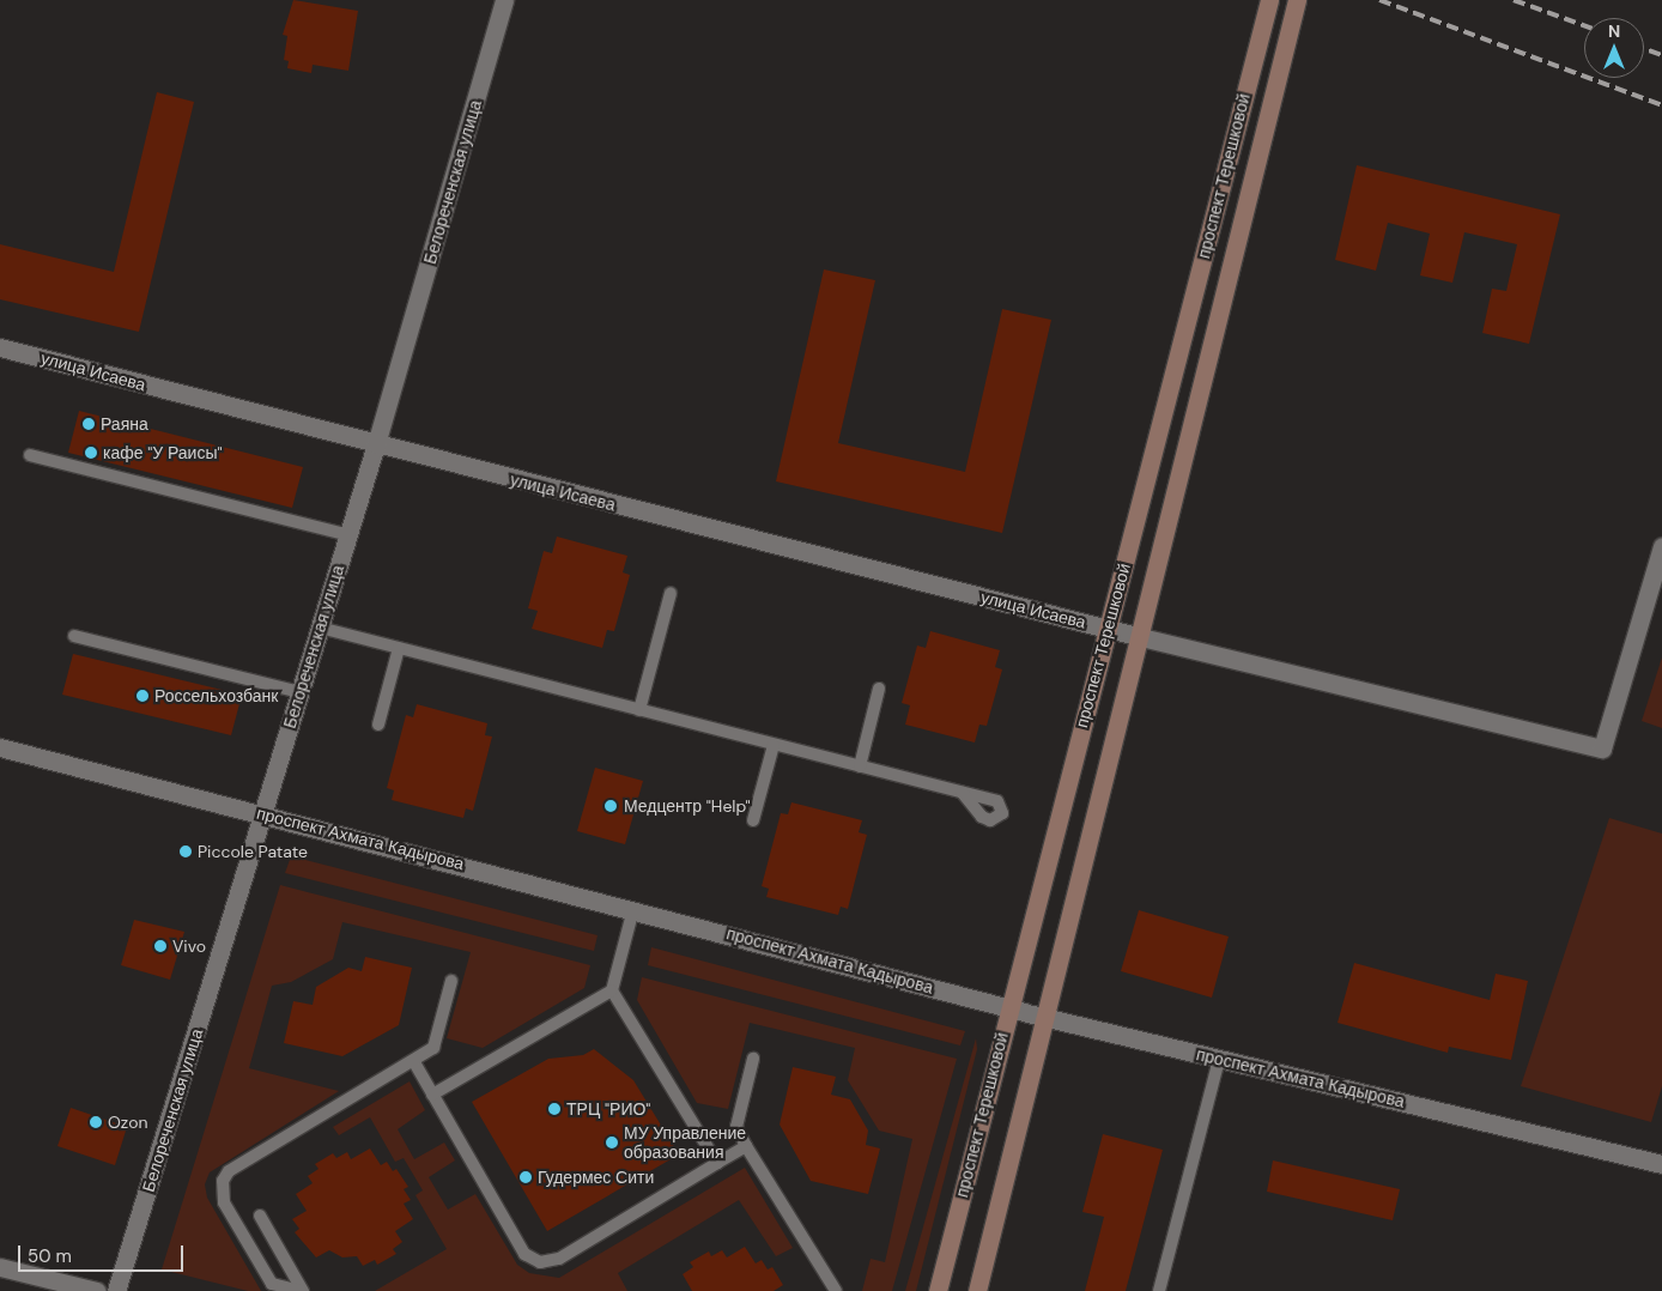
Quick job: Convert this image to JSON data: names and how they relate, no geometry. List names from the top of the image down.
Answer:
{
  "streets": {
    "main road": ["проспект Терешковой"],
    "street": ["Белореченская улица", "улица Исаева", "проспект Ахмата Кадырова"]
  },
  "crossings": [
    ["проспект Терешковой", "улица Исаева"],
    ["проспект Терешковой", "проспект Ахмата Кадырова"],
    ["Белореченская улица", "улица Исаева"],
    ["Белореченская улица", "проспект Ахмата Кадырова"]
  ],
  "places": [
    "Раяна",
    "кафе \"У Раисы\"",
    "Россельхозбанк",
    "Медцентр \"Help\"",
    "Piccole Patate",
    "Vivo",
    "ТРЦ \"РИО\"",
    "Ozon",
    "МУ Управление образования",
    "Гудермес Сити"
  ],
  "scale_bar": "50 m",
  "north": "top"
}
